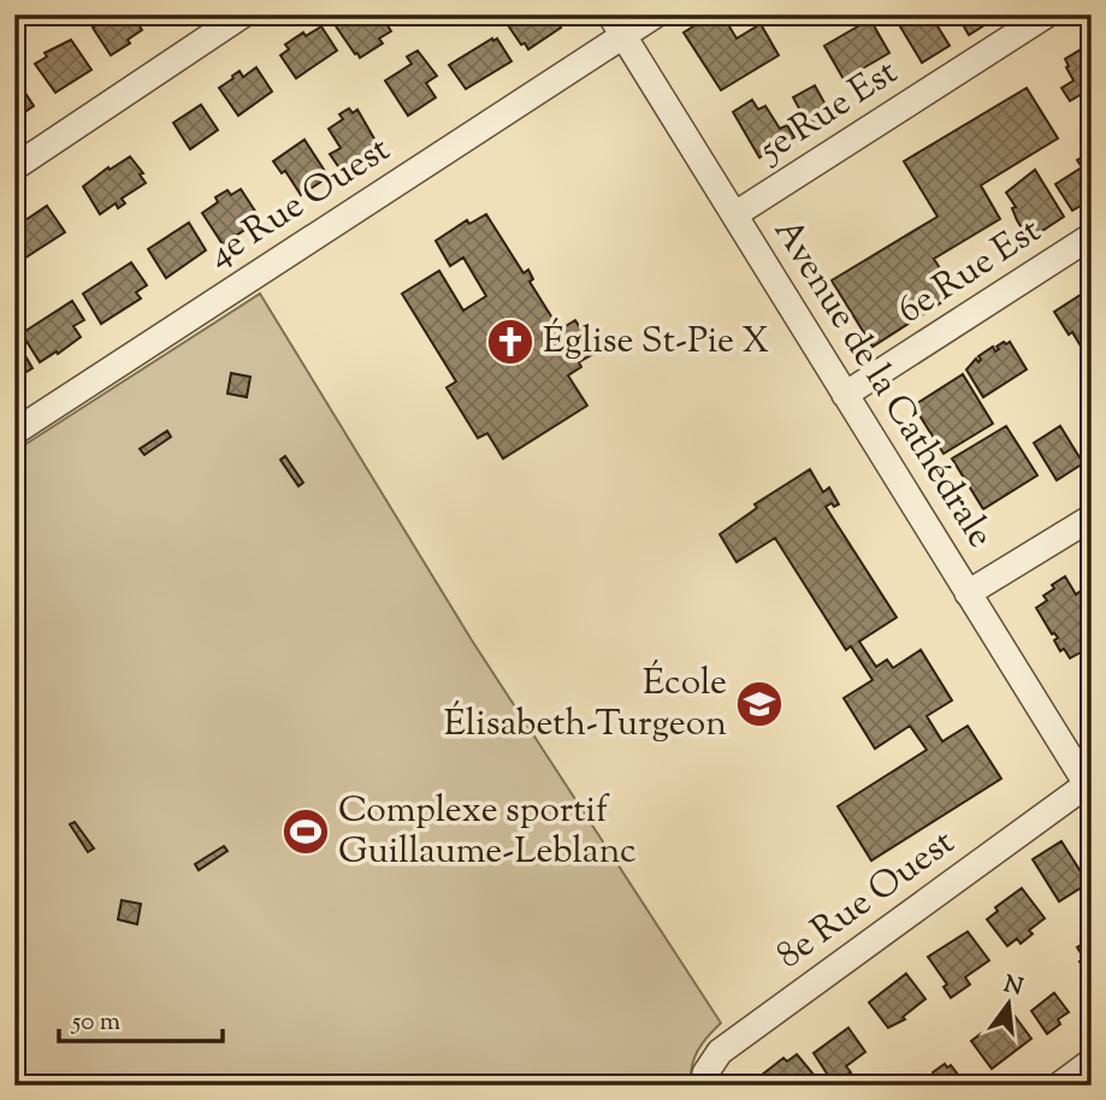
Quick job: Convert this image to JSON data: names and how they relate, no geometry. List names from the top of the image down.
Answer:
{
  "streets": {
    "street": [
      "5e Rue Est",
      "4e Rue Ouest",
      "6e Rue Est",
      "Avenue de la Cathédrale",
      "8e Rue Ouest"
    ]
  },
  "crossings": [
    ["5e Rue Est", "Avenue de la Cathédrale"],
    ["4e Rue Ouest", "Avenue de la Cathédrale"],
    ["6e Rue Est", "Avenue de la Cathédrale"],
    ["Avenue de la Cathédrale", "8e Rue Ouest"]
  ],
  "places": {
    "church": ["Église St-Pie X"],
    "school or university": ["École Élisabeth-Turgeon"],
    "sports": ["Complexe sportif Guillaume-Leblanc"]
  },
  "scale_bar": "50 m",
  "north": "top"
}
